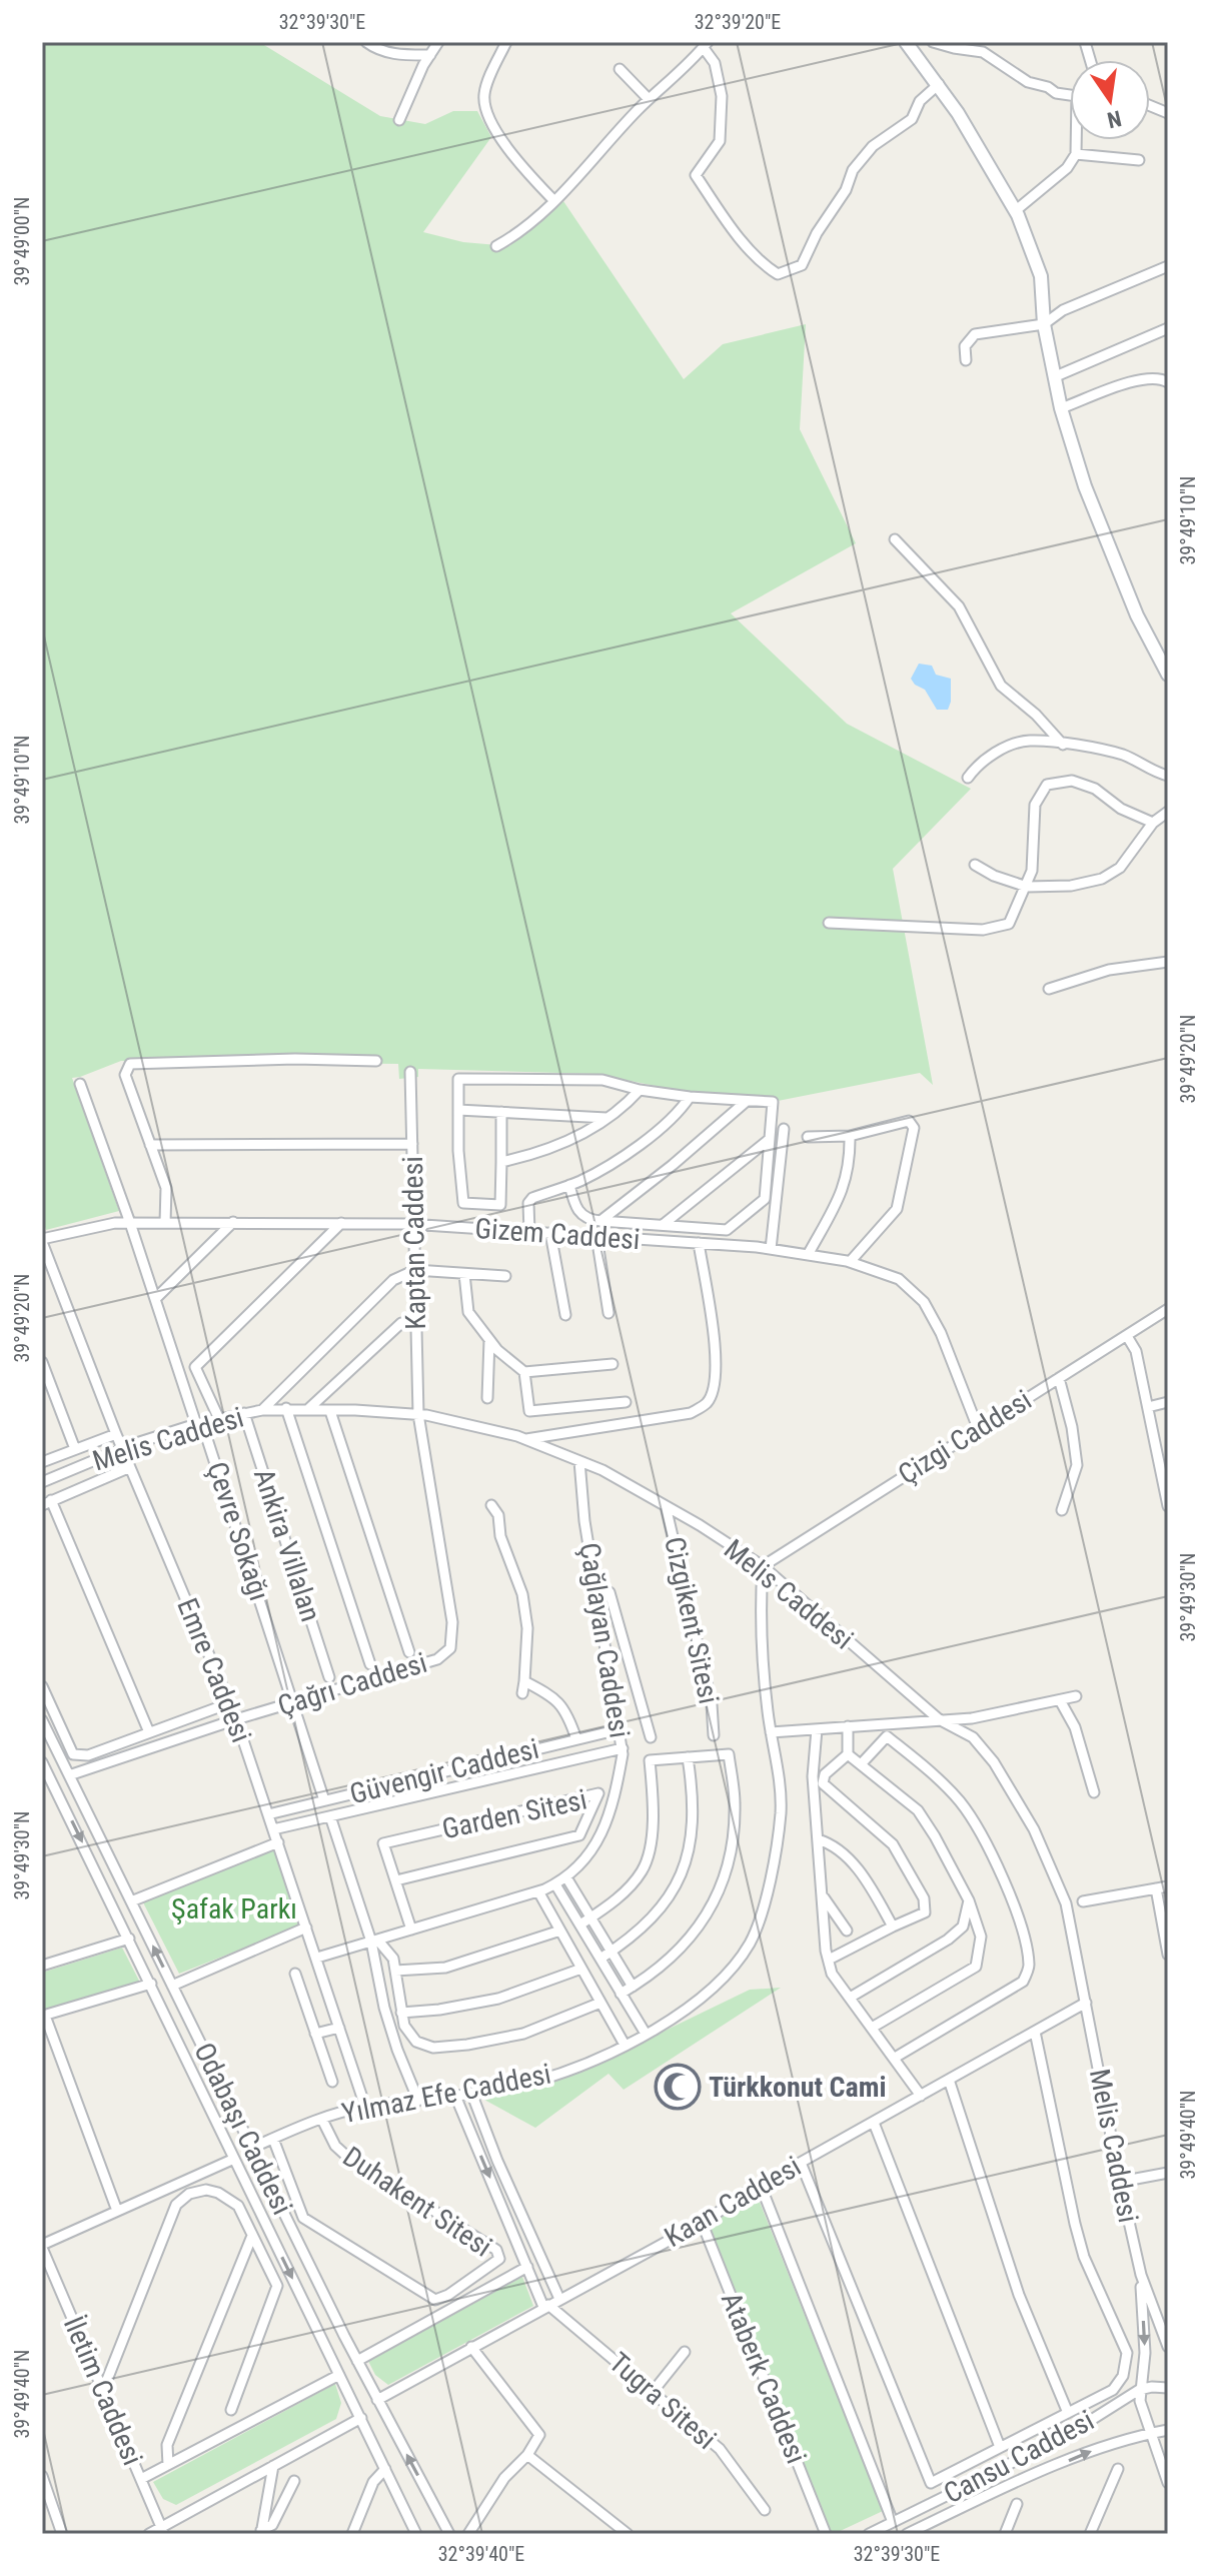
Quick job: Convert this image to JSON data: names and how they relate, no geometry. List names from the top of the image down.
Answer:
{
  "streets": {
    "street": [
      "Gizem Caddesi",
      "Kaptan Caddesi",
      "Çizgi Caddesi",
      "Melis Caddesi",
      "Çevre Sokağı",
      "Ankira Villalan",
      "Cizgikent Sitesi",
      "Çağlayan Caddesi",
      "Emre Caddesi",
      "Çağrı Caddesi",
      "Güvengir Caddesi",
      "Garden Sitesi",
      "Yılmaz Efe Caddesi",
      "Odabaşı Caddesi",
      "Duhakent Sitesi",
      "Kaan Caddesi",
      "Ataberk Caddesi",
      "İletim Caddesi",
      "Tugra Sitesi",
      "Cansu Caddesi"
    ]
  },
  "crossings": [
    ["Gizem Caddesi", "Kaptan Caddesi"],
    ["Gizem Caddesi", "Çizgi Caddesi"],
    ["Gizem Caddesi", "Çevre Sokağı"],
    ["Gizem Caddesi", "Emre Caddesi"],
    ["Kaptan Caddesi", "Melis Caddesi"],
    ["Kaptan Caddesi", "Çağrı Caddesi"],
    ["Çizgi Caddesi", "Melis Caddesi"],
    ["Çizgi Caddesi", "Yılmaz Efe Caddesi"],
    ["Melis Caddesi", "Çevre Sokağı"],
    ["Melis Caddesi", "Ankira Villalan"],
    ["Melis Caddesi", "Cizgikent Sitesi"],
    ["Melis Caddesi", "Çağlayan Caddesi"],
    ["Melis Caddesi", "Emre Caddesi"],
    ["Melis Caddesi", "Yılmaz Efe Caddesi"],
    ["Melis Caddesi", "Kaan Caddesi"],
    ["Melis Caddesi", "Cansu Caddesi"],
    ["Çevre Sokağı", "Çağrı Caddesi"],
    ["Çevre Sokağı", "Güvengir Caddesi"],
    ["Çağlayan Caddesi", "Emre Caddesi"],
    ["Çağlayan Caddesi", "Güvengir Caddesi"],
    ["Çağlayan Caddesi", "Garden Sitesi"],
    ["Emre Caddesi", "Çağrı Caddesi"],
    ["Emre Caddesi", "Güvengir Caddesi"],
    ["Emre Caddesi", "Yılmaz Efe Caddesi"],
    ["Çağrı Caddesi", "Odabaşı Caddesi"],
    ["Yılmaz Efe Caddesi", "Odabaşı Caddesi"],
    ["Yılmaz Efe Caddesi", "Duhakent Sitesi"],
    ["Odabaşı Caddesi", "Kaan Caddesi"],
    ["Kaan Caddesi", "Ataberk Caddesi"],
    ["Kaan Caddesi", "Tugra Sitesi"]
  ],
  "parks": ["Şafak Parkı"],
  "places": {
    "mosque": ["Türkkonut Cami"]
  },
  "north": "bottom",
  "coordinates": [
    "32°39'30\"E",
    "32°39'20\"E",
    "39°49'00\"N",
    "39°49'10\"N",
    "39°49'20\"N",
    "39°49'30\"N",
    "39°49'40\"N",
    "32°39'40\"E"
  ]
}
